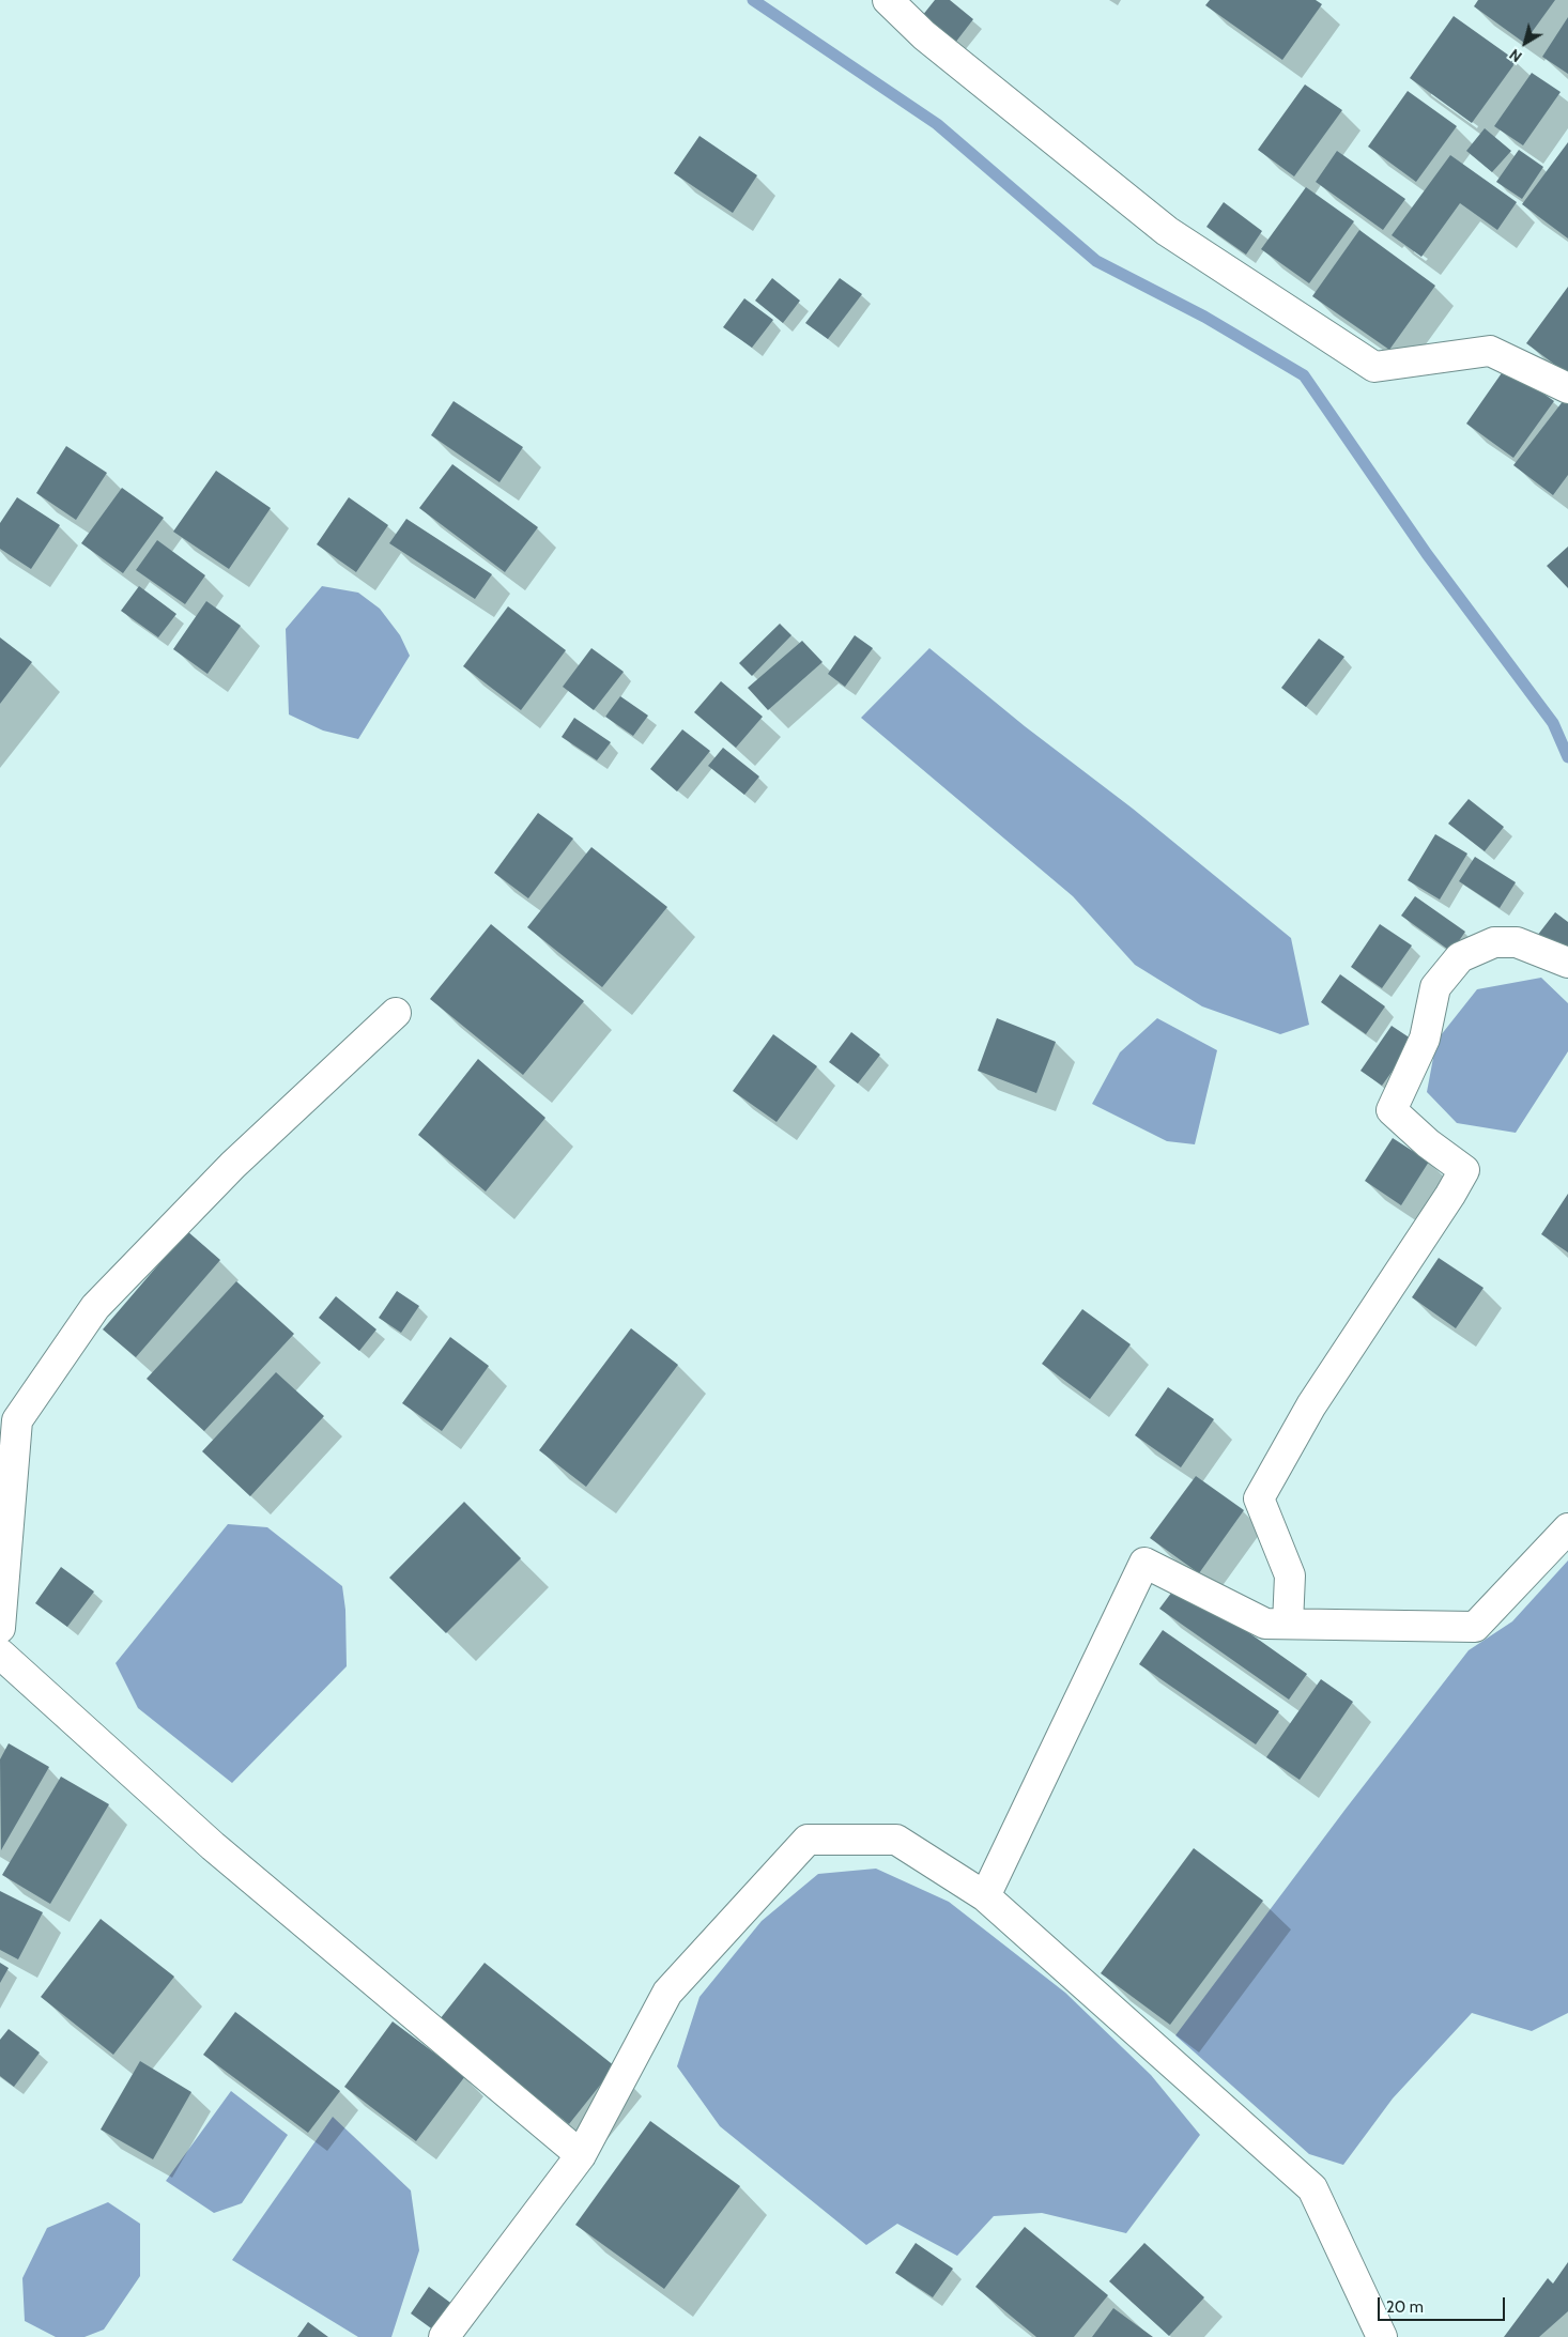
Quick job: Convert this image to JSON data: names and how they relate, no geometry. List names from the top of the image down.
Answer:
{
  "scale_bar": "20 m",
  "north": "bottom left"
}
